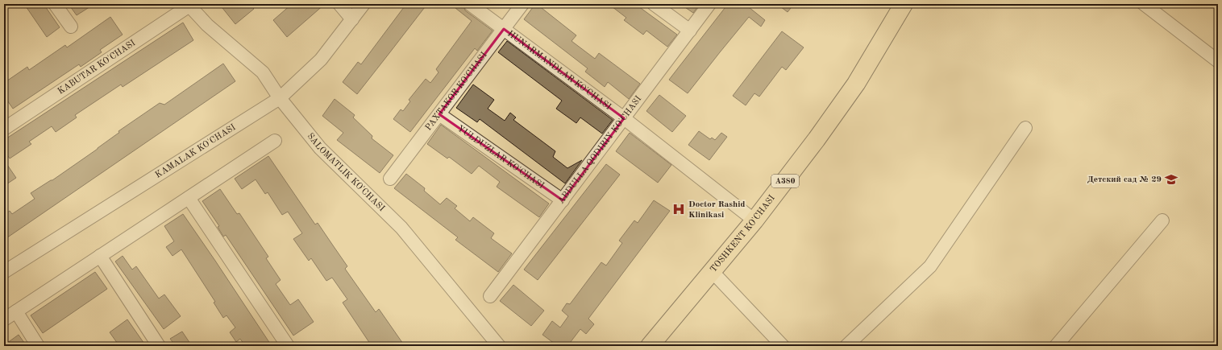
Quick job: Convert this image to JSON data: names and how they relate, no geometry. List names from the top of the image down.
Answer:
{
  "streets": {
    "highway": ["A380", "TOSHKENT KO'CHASI"],
    "street": [
      "KABUTAR KO'CHASI",
      "HUNARMANDLAR KO'CHASI",
      "PAXTAKOR KO'CHASI",
      "ABDULLA QODIRIY KO'CHASI",
      "KAMALAK KO'CHASI",
      "YULDUZLAR KO'CHASI",
      "SALOMATLIK KO'CHASI"
    ]
  },
  "crossings": [
    ["KABUTAR KO'CHASI", "SALOMATLIK KO'CHASI"],
    ["HUNARMANDLAR KO'CHASI", "PAXTAKOR KO'CHASI"],
    ["HUNARMANDLAR KO'CHASI", "ABDULLA QODIRIY KO'CHASI"],
    ["HUNARMANDLAR KO'CHASI", "TOSHKENT KO'CHASI"],
    ["PAXTAKOR KO'CHASI", "YULDUZLAR KO'CHASI"],
    ["ABDULLA QODIRIY KO'CHASI", "YULDUZLAR KO'CHASI"],
    ["KAMALAK KO'CHASI", "SALOMATLIK KO'CHASI"]
  ],
  "places": {
    "school or university": ["Детский сад № 29"],
    "hospital": ["Doctor Rashid Klinikasi"]
  }
}
